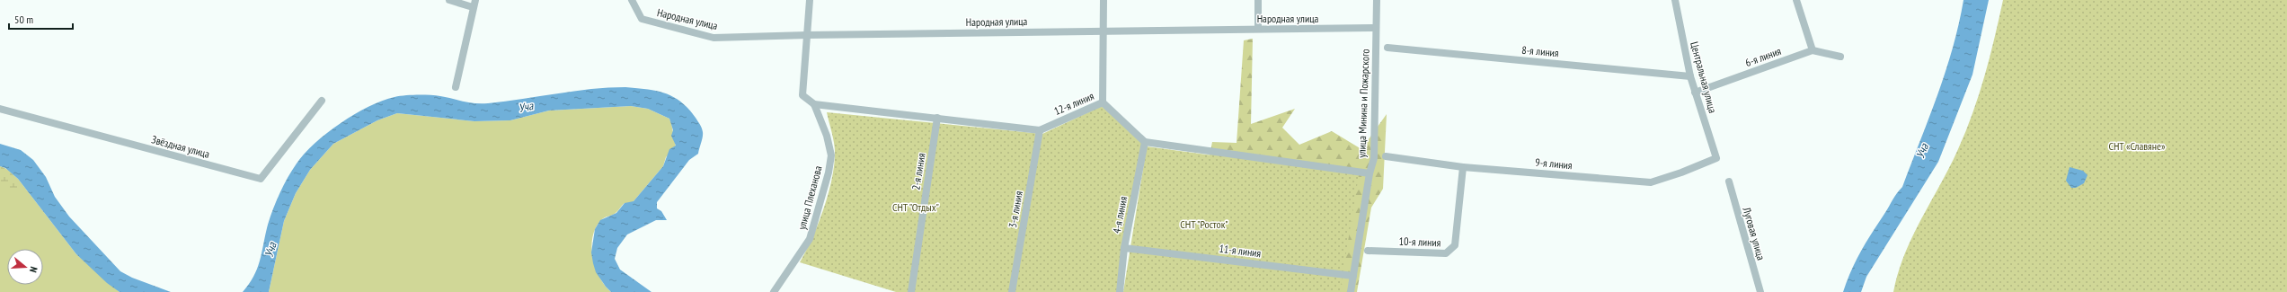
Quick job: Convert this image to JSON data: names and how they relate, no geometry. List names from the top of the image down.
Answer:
{
  "streets": {
    "street": [
      "Народная улица",
      "8-я линия",
      "6-я линия",
      "Центральная улица",
      "12-я линия",
      "улица Минина и Пожарского",
      "Звёздная улица",
      "9-я линия",
      "2-я линия",
      "улица Плеханова",
      "3-я линия",
      "4-я линия",
      "Луговая улица",
      "10-я линия",
      "11-я линия"
    ]
  },
  "crossings": [
    ["Народная улица", "улица Минина и Пожарского"],
    ["Народная улица", "улица Плеханова"],
    ["8-я линия", "Центральная улица"],
    ["6-я линия", "Центральная улица"],
    ["Центральная улица", "9-я линия"],
    ["12-я линия", "3-я линия"],
    ["12-я линия", "4-я линия"],
    ["улица Минина и Пожарского", "11-я линия"],
    ["9-я линия", "10-я линия"],
    ["4-я линия", "11-я линия"]
  ],
  "water": ["Уча"],
  "parks": ["СНТ «Славяне»", "СНТ \"Отдых\"", "СНТ \"Росток\""],
  "scale_bar": "50 m",
  "north": "right"
}
